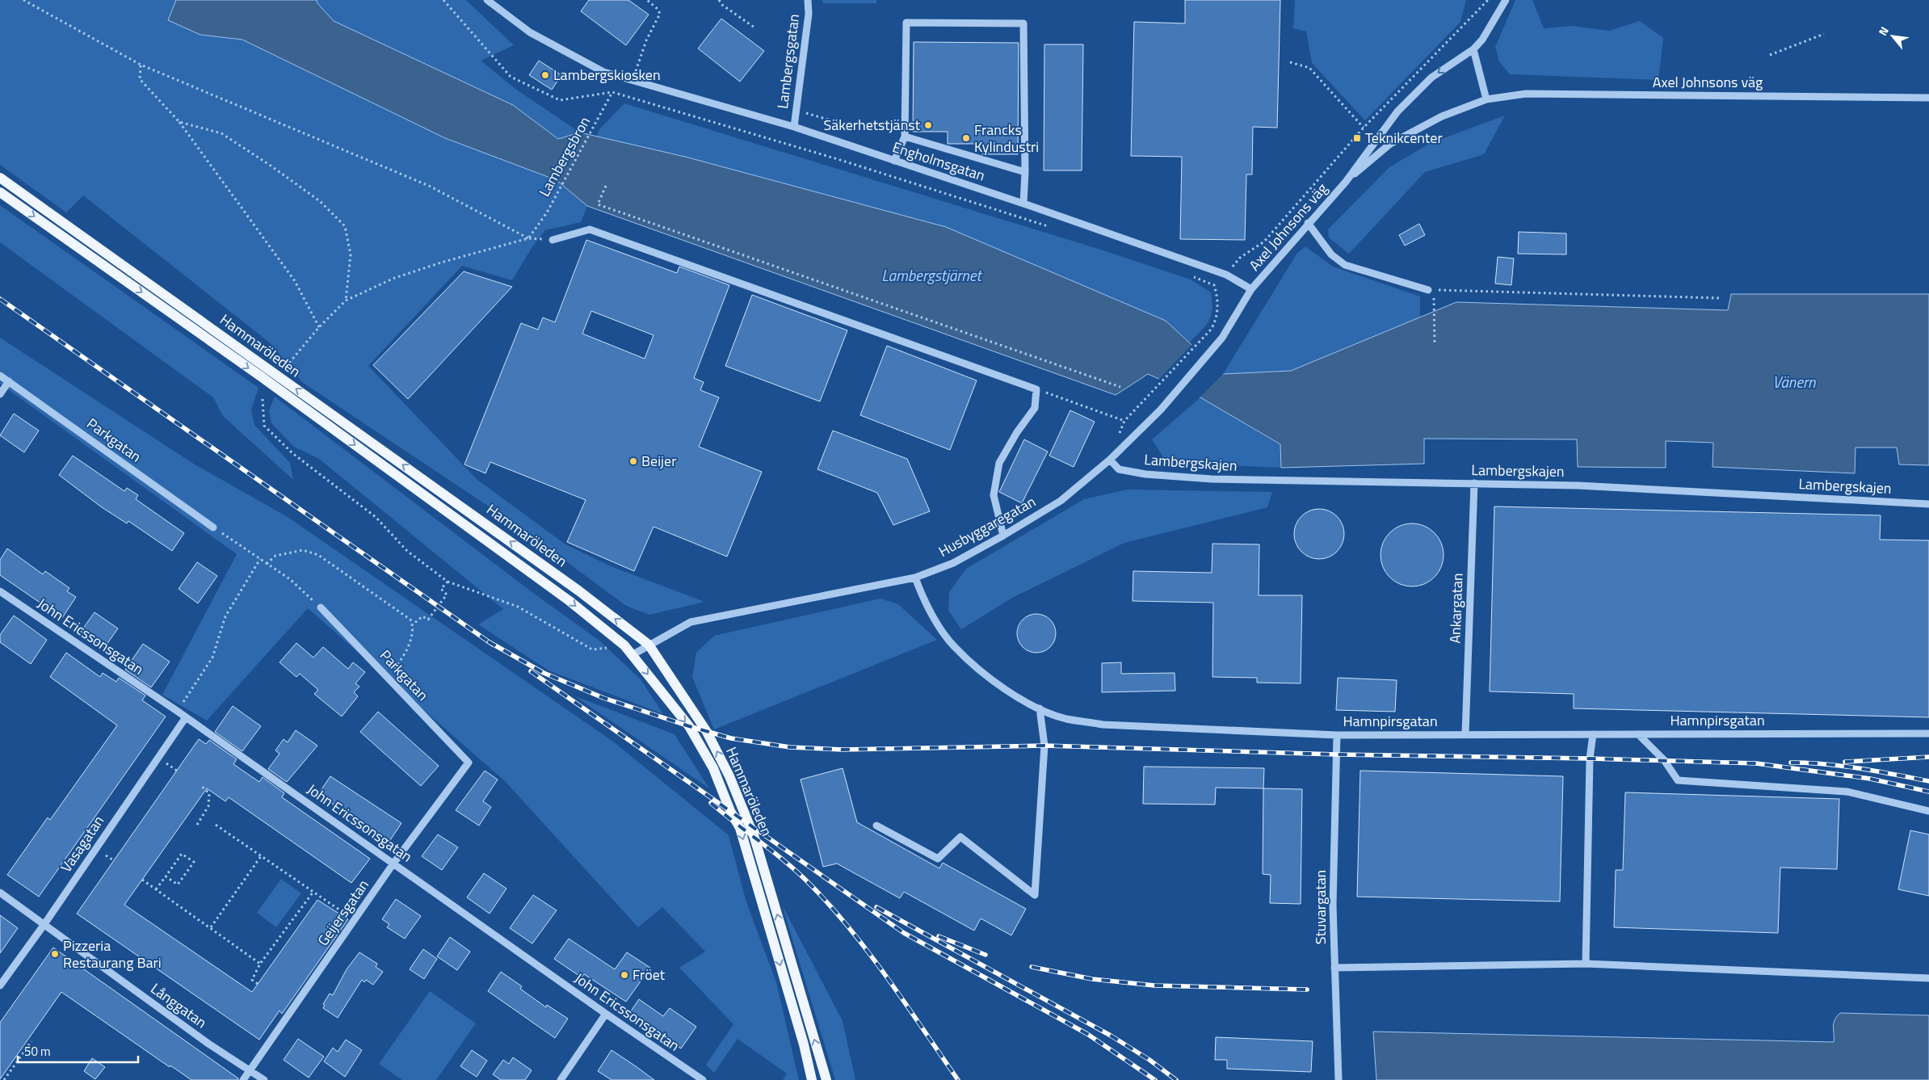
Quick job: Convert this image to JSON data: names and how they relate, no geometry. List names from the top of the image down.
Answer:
{
  "streets": {
    "main road": ["Hammaröleden"],
    "street": [
      "Lambergsgatan",
      "Axel Johnsons väg",
      "Engholmsgatan",
      "Parkgatan",
      "Lambergskajen",
      "Husbyggaregatan",
      "Ankargatan",
      "John Ericssonsgatan",
      "Hamnpirsgatan",
      "Vasagatan",
      "Stuvargatan",
      "Geijersgatan",
      "Långgatan"
    ],
    "path": ["Lambergsbron"]
  },
  "crossings": [
    ["Lambergsgatan", "Engholmsgatan"],
    ["Axel Johnsons väg", "Engholmsgatan"],
    ["Axel Johnsons väg", "Husbyggaregatan"],
    ["Engholmsgatan", "Husbyggaregatan"],
    ["Hammaröleden", "Husbyggaregatan"],
    ["Parkgatan", "Geijersgatan"],
    ["Lambergskajen", "Husbyggaregatan"],
    ["Lambergskajen", "Ankargatan"],
    ["Husbyggaregatan", "Hamnpirsgatan"],
    ["Ankargatan", "Hamnpirsgatan"],
    ["John Ericssonsgatan", "Vasagatan"],
    ["John Ericssonsgatan", "Geijersgatan"],
    ["Hamnpirsgatan", "Stuvargatan"],
    ["Vasagatan", "Långgatan"],
    ["Geijersgatan", "Långgatan"]
  ],
  "water": ["Lambergstjärnet", "Vänern"],
  "places": {
    "other": [
      "Lambergskiosken",
      "Säkerhetstjänst",
      "Francks Kylindustri",
      "Beijer",
      "Pizzeria Restaurang Bari",
      "Fröet"
    ],
    "transit": ["Teknikcenter"]
  },
  "scale_bar": "50 m",
  "north": "top left"
}
